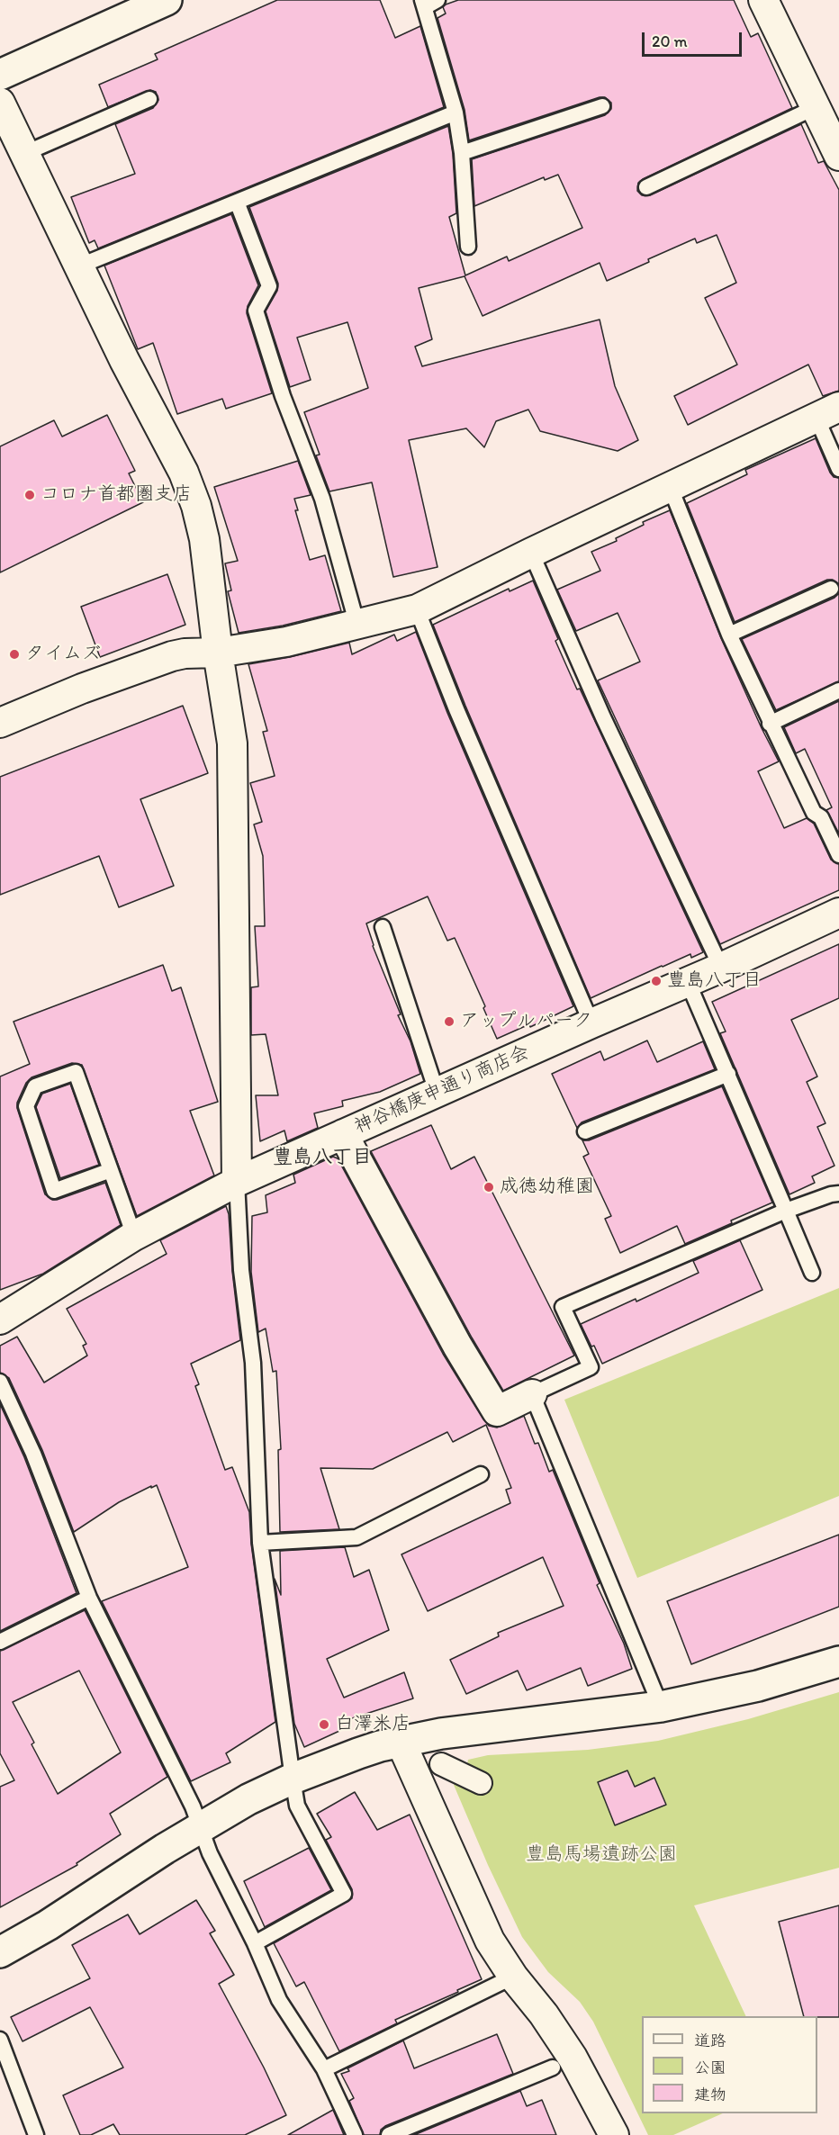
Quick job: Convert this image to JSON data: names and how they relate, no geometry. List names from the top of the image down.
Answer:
{
  "streets": {
    "street": ["神谷橋庚申通り商店会"]
  },
  "districts": ["豊島八丁目"],
  "parks": ["豊島馬場遺跡公園"],
  "places": [
    "コロナ首都圏支店",
    "タイムズ",
    "豊島八丁目",
    "アップルパーク",
    "成徳幼稚園",
    "白澤米店"
  ],
  "legend": ["道路", "公園", "建物"],
  "scale_bar": "20 m"
}
